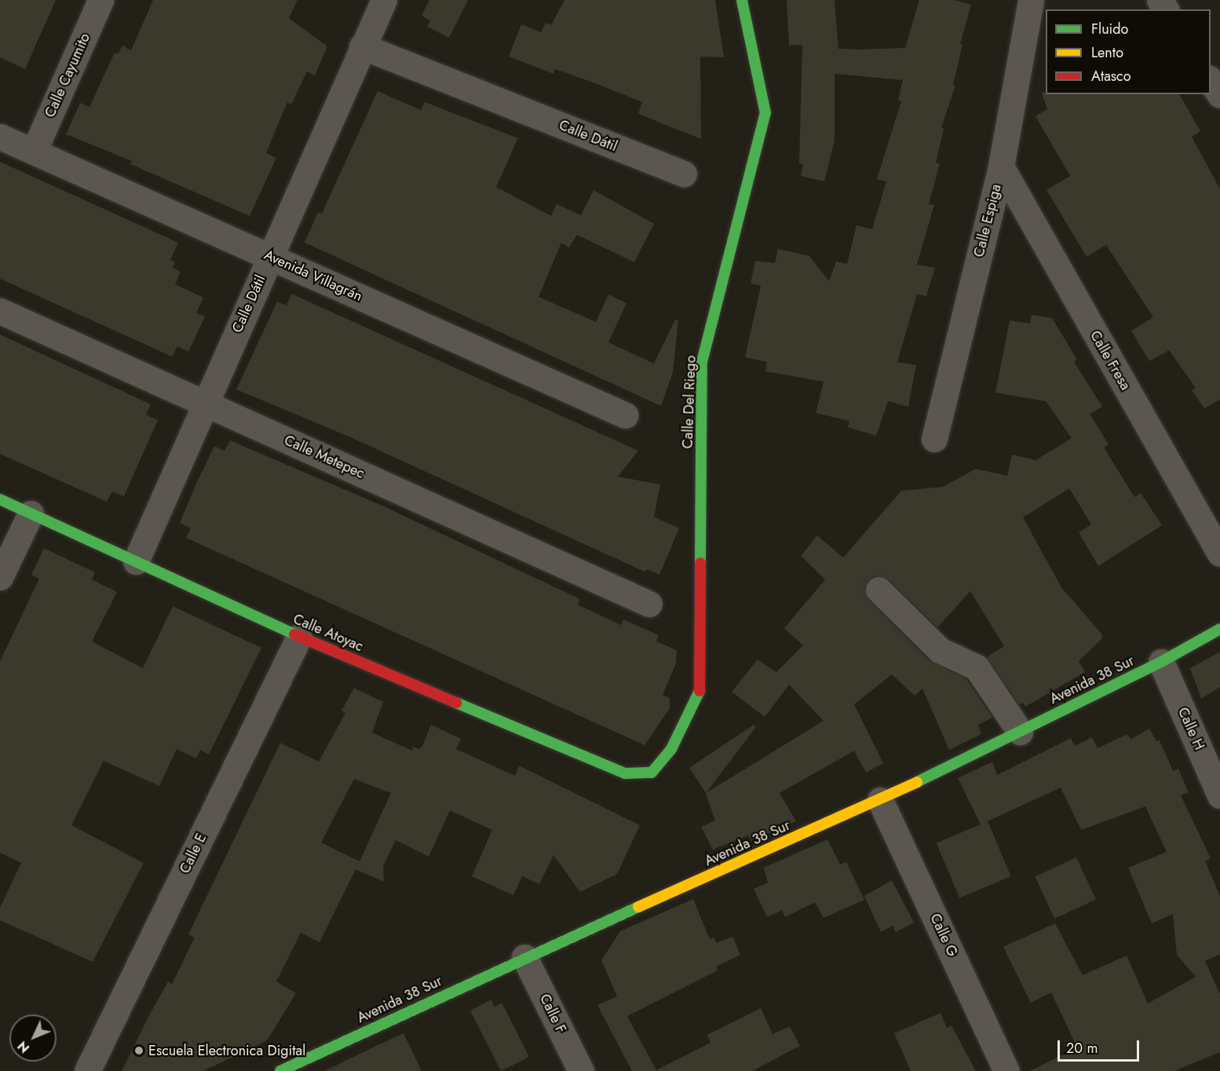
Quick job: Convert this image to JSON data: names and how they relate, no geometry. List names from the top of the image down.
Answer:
{
  "streets": {
    "street": [
      "Calle Cayumito",
      "Calle Dátil",
      "Calle Espiga",
      "Avenida Villagrán",
      "Calle Fresa",
      "Calle Del Riego",
      "Calle Metepec",
      "Calle Atoyac",
      "Avenida 38 Sur",
      "Calle H",
      "Calle E",
      "Calle G",
      "Calle F"
    ]
  },
  "crossings": [
    ["Calle Cayumito", "Avenida Villagrán"],
    ["Calle Dátil", "Avenida Villagrán"],
    ["Calle Dátil", "Calle Metepec"],
    ["Calle Dátil", "Calle Atoyac"],
    ["Calle Espiga", "Calle Fresa"],
    ["Calle Del Riego", "Calle Atoyac"],
    ["Calle Atoyac", "Calle E"],
    ["Avenida 38 Sur", "Calle H"],
    ["Avenida 38 Sur", "Calle G"],
    ["Avenida 38 Sur", "Calle F"]
  ],
  "places": ["Escuela Electronica Digital"],
  "legend": ["Fluido", "Lento", "Atasco"],
  "scale_bar": "20 m",
  "north": "bottom left"
}
